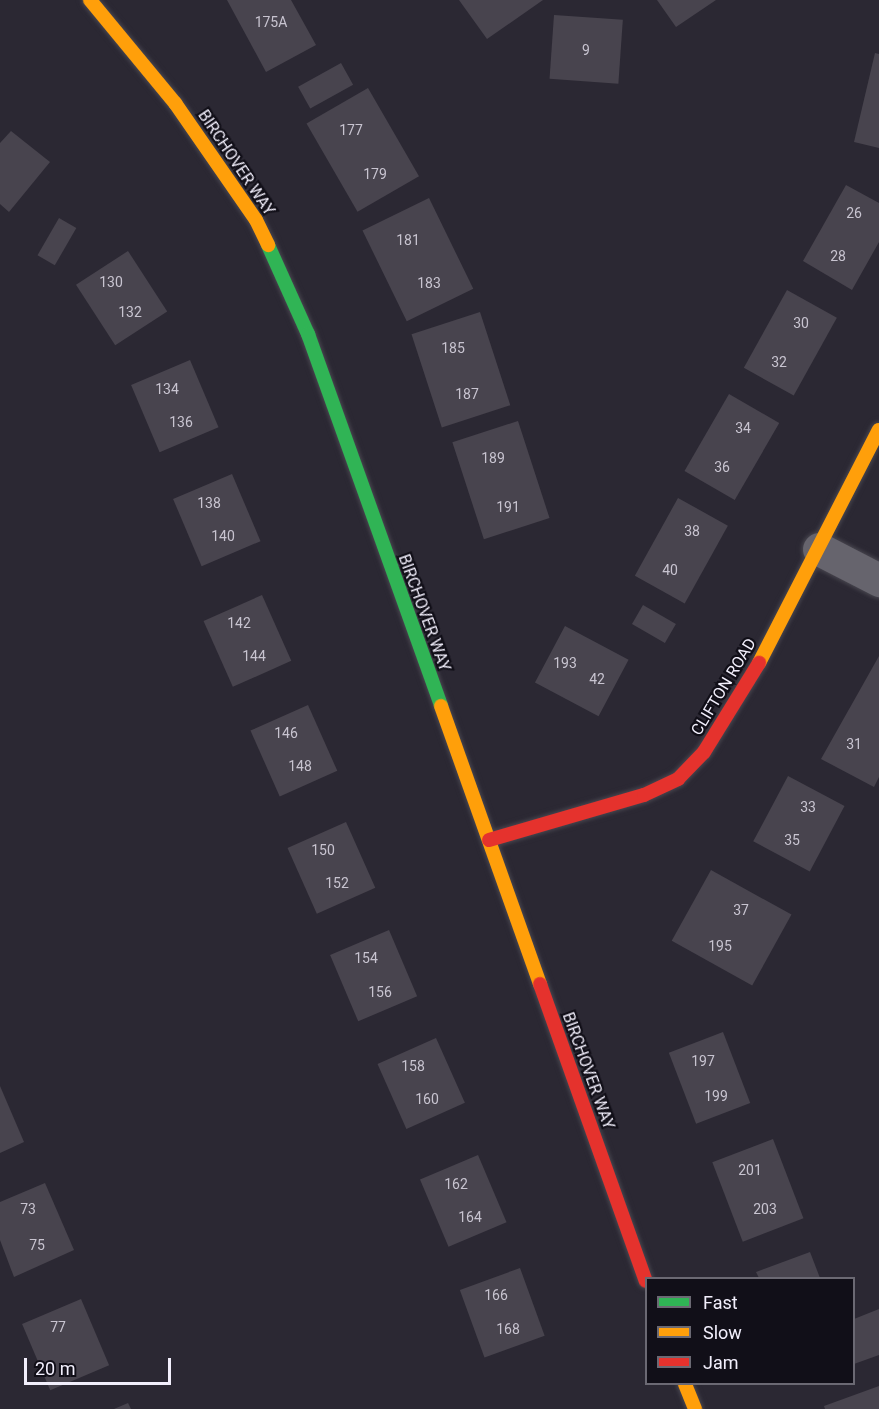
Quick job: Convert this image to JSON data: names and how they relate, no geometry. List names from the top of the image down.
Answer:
{
  "streets": {
    "street": ["BIRCHOVER WAY", "CLIFTON ROAD"]
  },
  "crossings": [
    ["BIRCHOVER WAY", "CLIFTON ROAD"]
  ],
  "house_numbers": [
    "175A",
    "9",
    "177",
    "179",
    "26",
    "181",
    "28",
    "130",
    "183",
    "132",
    "30",
    "185",
    "32",
    "134",
    "187",
    "136",
    "34",
    "189",
    "36",
    "138",
    "191",
    "38",
    "140",
    "40",
    "142",
    "144",
    "193",
    "42",
    "146",
    "31",
    "148",
    "33",
    "35",
    "150",
    "152",
    "37",
    "195",
    "154",
    "156",
    "197",
    "158",
    "199",
    "160",
    "201",
    "162",
    "73",
    "203",
    "164",
    "75",
    "166",
    "77",
    "168"
  ],
  "legend": ["Fast", "Slow", "Jam"],
  "scale_bar": "20 m"
}
